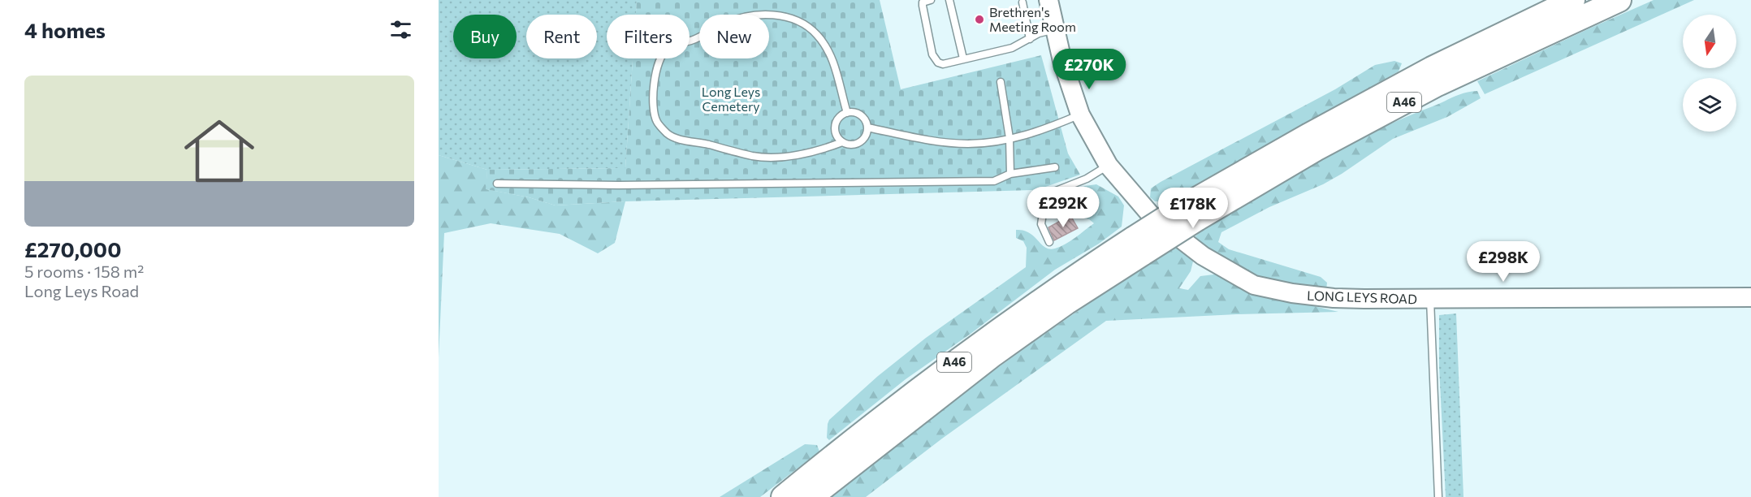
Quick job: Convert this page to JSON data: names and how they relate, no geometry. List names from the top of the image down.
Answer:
{
  "streets": {
    "highway": ["A46"],
    "street": ["LONG LEYS ROAD"]
  },
  "parks": ["Long Leys Cemetery"],
  "places": ["Brethren's Meeting Room"],
  "north": "bottom",
  "page": {
    "heading": "4 homes",
    "chip": [
      "Buy",
      "Rent",
      "Filters",
      "New"
    ],
    "price": [
      "£270K",
      "£292K",
      "£178K",
      "£298K"
    ],
    "list": [
      {
        "name": "£270,000",
        "note": "5 rooms · 158 m² · Long Leys Road"
      }
    ]
  }
}
